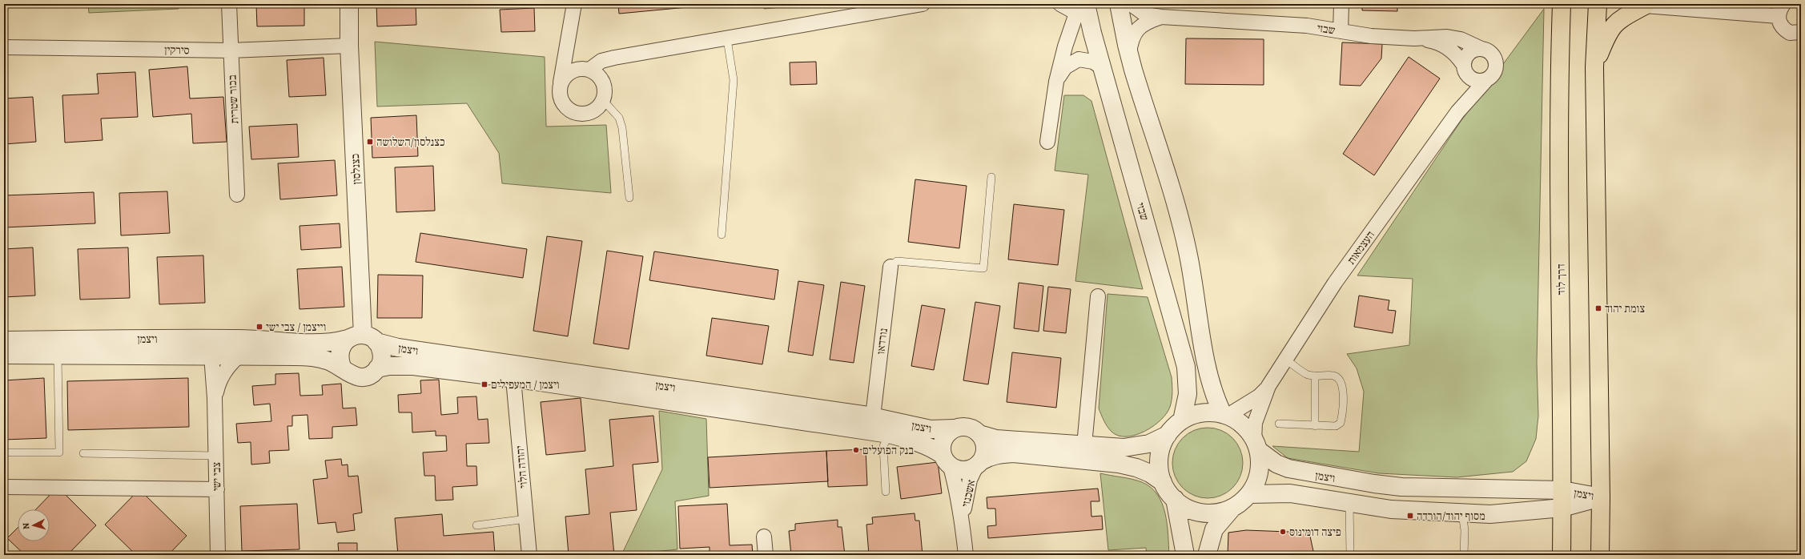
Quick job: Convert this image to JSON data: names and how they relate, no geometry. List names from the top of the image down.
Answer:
{
  "streets": {
    "main road": ["דרך לוד"],
    "street": [
      "שבזי",
      "סירקין",
      "בכור שטרית",
      "כצנלסון",
      "העצמאות",
      "ויצמן",
      "נורדאו",
      "יהודה הלוי",
      "צבי ישי",
      "אשכנזי"
    ]
  },
  "crossings": [
    ["שבזי", "העצמאות"],
    ["שבזי", "ויצמן"],
    ["סירקין", "בכור שטרית"],
    ["סירקין", "כצנלסון"],
    ["כצנלסון", "ויצמן"],
    ["העצמאות", "ויצמן"],
    ["דרך לוד", "ויצמן"],
    ["ויצמן", "נורדאו"],
    ["ויצמן", "יהודה הלוי"],
    ["ויצמן", "צבי ישי"],
    ["ויצמן", "אשכנזי"]
  ],
  "places": {
    "transit": [
      "כצנלסון/השלושה",
      "צומת יהוד",
      "וייצמן / צבי ישי",
      "ויצמן / המעפילים",
      "מסוף יהוד/הורדה"
    ],
    "other": ["בנק הפועלים", "פיצה דומינוס"]
  },
  "north": "left"
}
